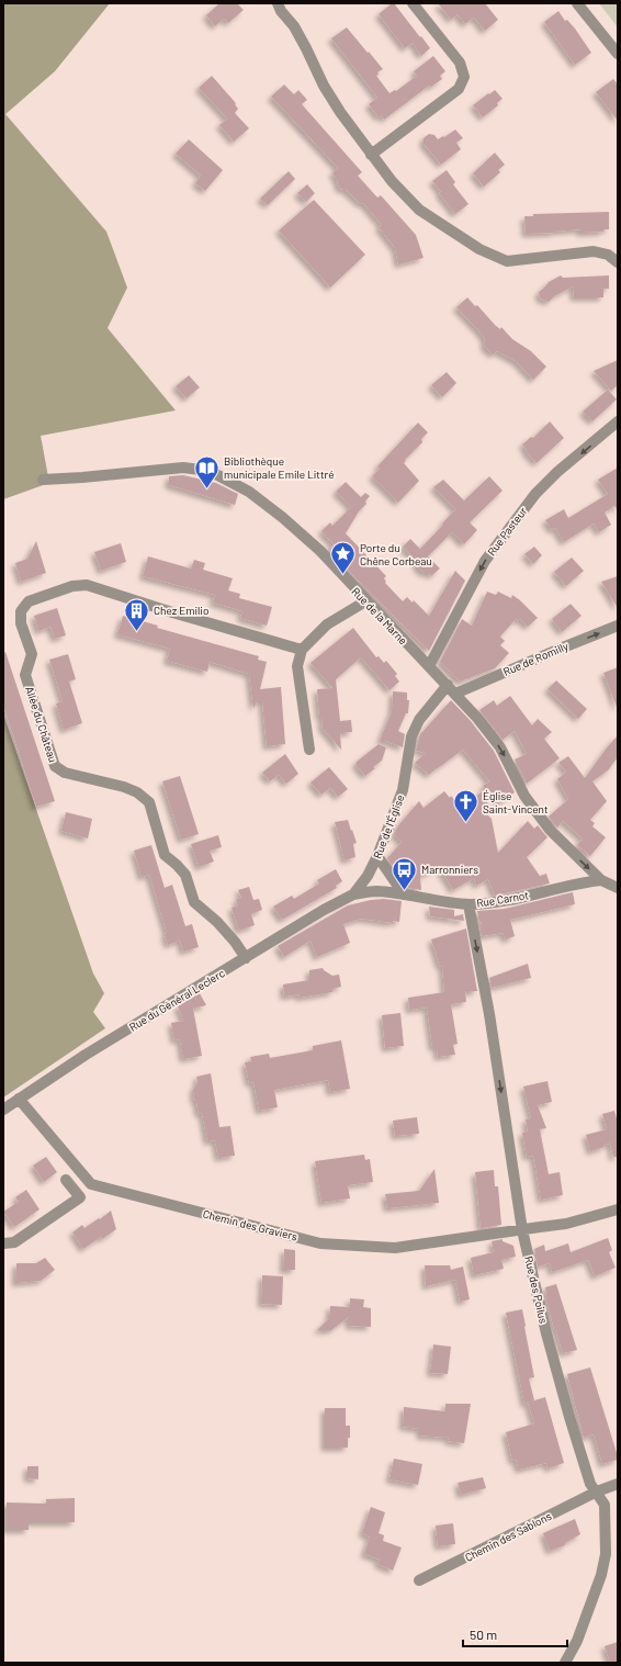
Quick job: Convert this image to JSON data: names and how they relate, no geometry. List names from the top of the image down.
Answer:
{
  "streets": {
    "street": [
      "Rue Pasteur",
      "Rue de la Marne",
      "Rue de Romilly",
      "Allée du Château",
      "Rue de l'Église",
      "Rue Carnot",
      "Rue du Général Leclerc",
      "Chemin des Graviers",
      "Rue des Poilus",
      "Chemin des Sablons"
    ]
  },
  "crossings": [
    ["Rue Pasteur", "Rue de la Marne"],
    ["Rue de la Marne", "Rue de Romilly"],
    ["Rue de la Marne", "Rue de l'Église"],
    ["Rue de la Marne", "Rue Carnot"],
    ["Rue de Romilly", "Rue de l'Église"],
    ["Allée du Château", "Rue du Général Leclerc"],
    ["Rue de l'Église", "Rue Carnot"],
    ["Rue de l'Église", "Rue du Général Leclerc"],
    ["Rue Carnot", "Rue du Général Leclerc"],
    ["Rue Carnot", "Rue des Poilus"],
    ["Rue du Général Leclerc", "Chemin des Graviers"],
    ["Chemin des Graviers", "Rue des Poilus"],
    ["Rue des Poilus", "Chemin des Sablons"]
  ],
  "one_way": ["Rue Pasteur", "Rue de Romilly", "Rue des Poilus"],
  "places": {
    "library": ["Bibliothèque municipale Emile Littré"],
    "place": ["Porte du Chêne Corbeau"],
    "building": ["Chez Emilio"],
    "church": ["Église Saint-Vincent"],
    "bus stop": ["Marronniers"]
  },
  "scale_bar": "50 m"
}
